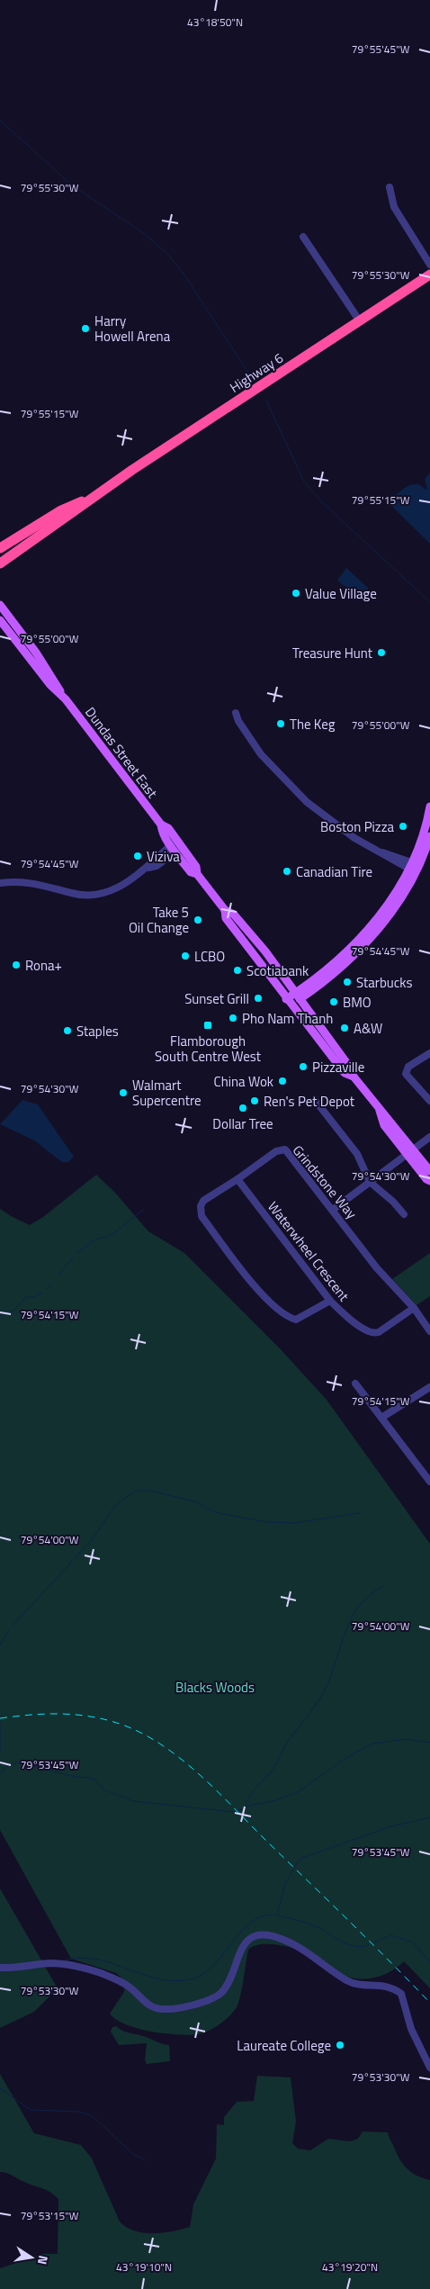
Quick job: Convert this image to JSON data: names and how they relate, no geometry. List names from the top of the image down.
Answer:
{
  "streets": {
    "highway": ["Highway 6"],
    "main road": ["Dundas Street East"],
    "street": ["Grindstone Way", "Waterwheel Crescent"]
  },
  "crossings": [
    ["Grindstone Way", "Waterwheel Crescent"]
  ],
  "parks": ["Blacks Woods"],
  "places": {
    "other": [
      "Harry Howell Arena",
      "Value Village",
      "Treasure Hunt",
      "The Keg",
      "Boston Pizza",
      "Viziva",
      "Canadian Tire",
      "Take 5 Oil Change",
      "LCBO",
      "Rona+",
      "Scotiabank",
      "Starbucks",
      "Sunset Grill",
      "BMO",
      "Pho Nam Thanh",
      "A&W",
      "Staples",
      "Pizzaville",
      "China Wok",
      "Walmart Supercentre",
      "Ren's Pet Depot",
      "Dollar Tree",
      "Laureate College"
    ],
    "transit": ["Flamborough South Centre West"]
  },
  "north": "right",
  "coordinates": [
    "43°18'50\"N",
    "79°55'45\"W",
    "79°55'30\"W",
    "79°55'15\"W",
    "79°55'00\"W",
    "79°54'45\"W",
    "79°54'30\"W",
    "79°54'15\"W",
    "79°54'00\"W",
    "79°53'45\"W",
    "79°53'30\"W",
    "79°53'15\"W",
    "43°19'10\"N",
    "43°19'20\"N"
  ]
}
